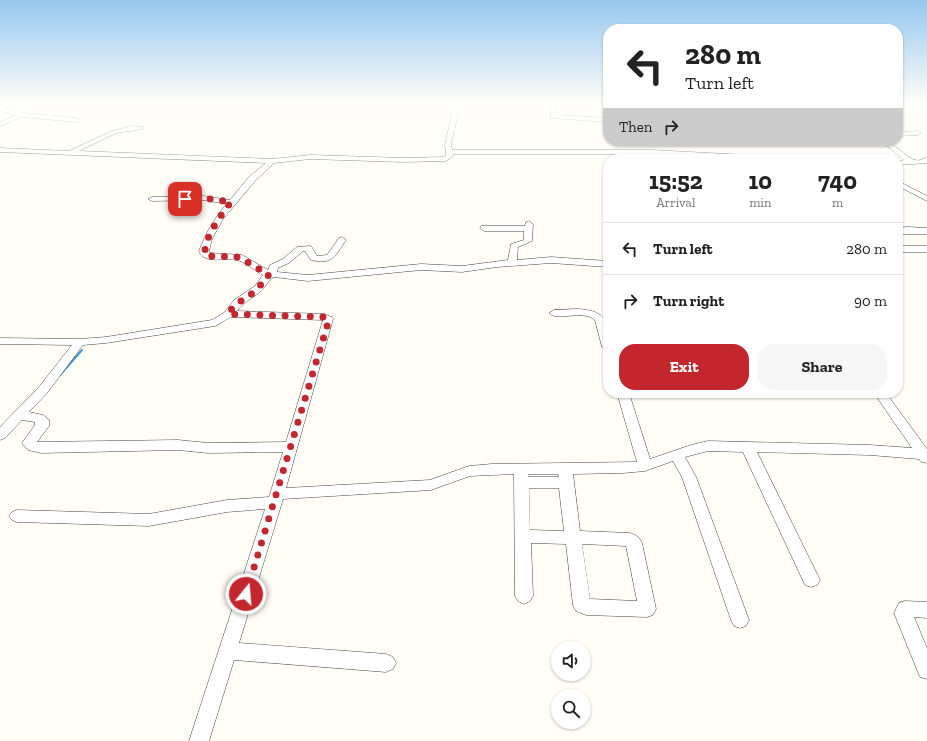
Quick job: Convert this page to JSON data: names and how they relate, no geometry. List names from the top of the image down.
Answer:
{
  "page": {
    "turn": ["280 m", "Turn left"],
    "then": "Then",
    "eta": [
      "15:52",
      "Arrival",
      "10",
      "min",
      "740",
      "m"
    ],
    "list": [
      {
        "name": "Turn left",
        "value": "280 m"
      },
      {
        "name": "Turn right",
        "value": "90 m"
      }
    ],
    "buttons": ["Exit", "Share"]
  }
}
